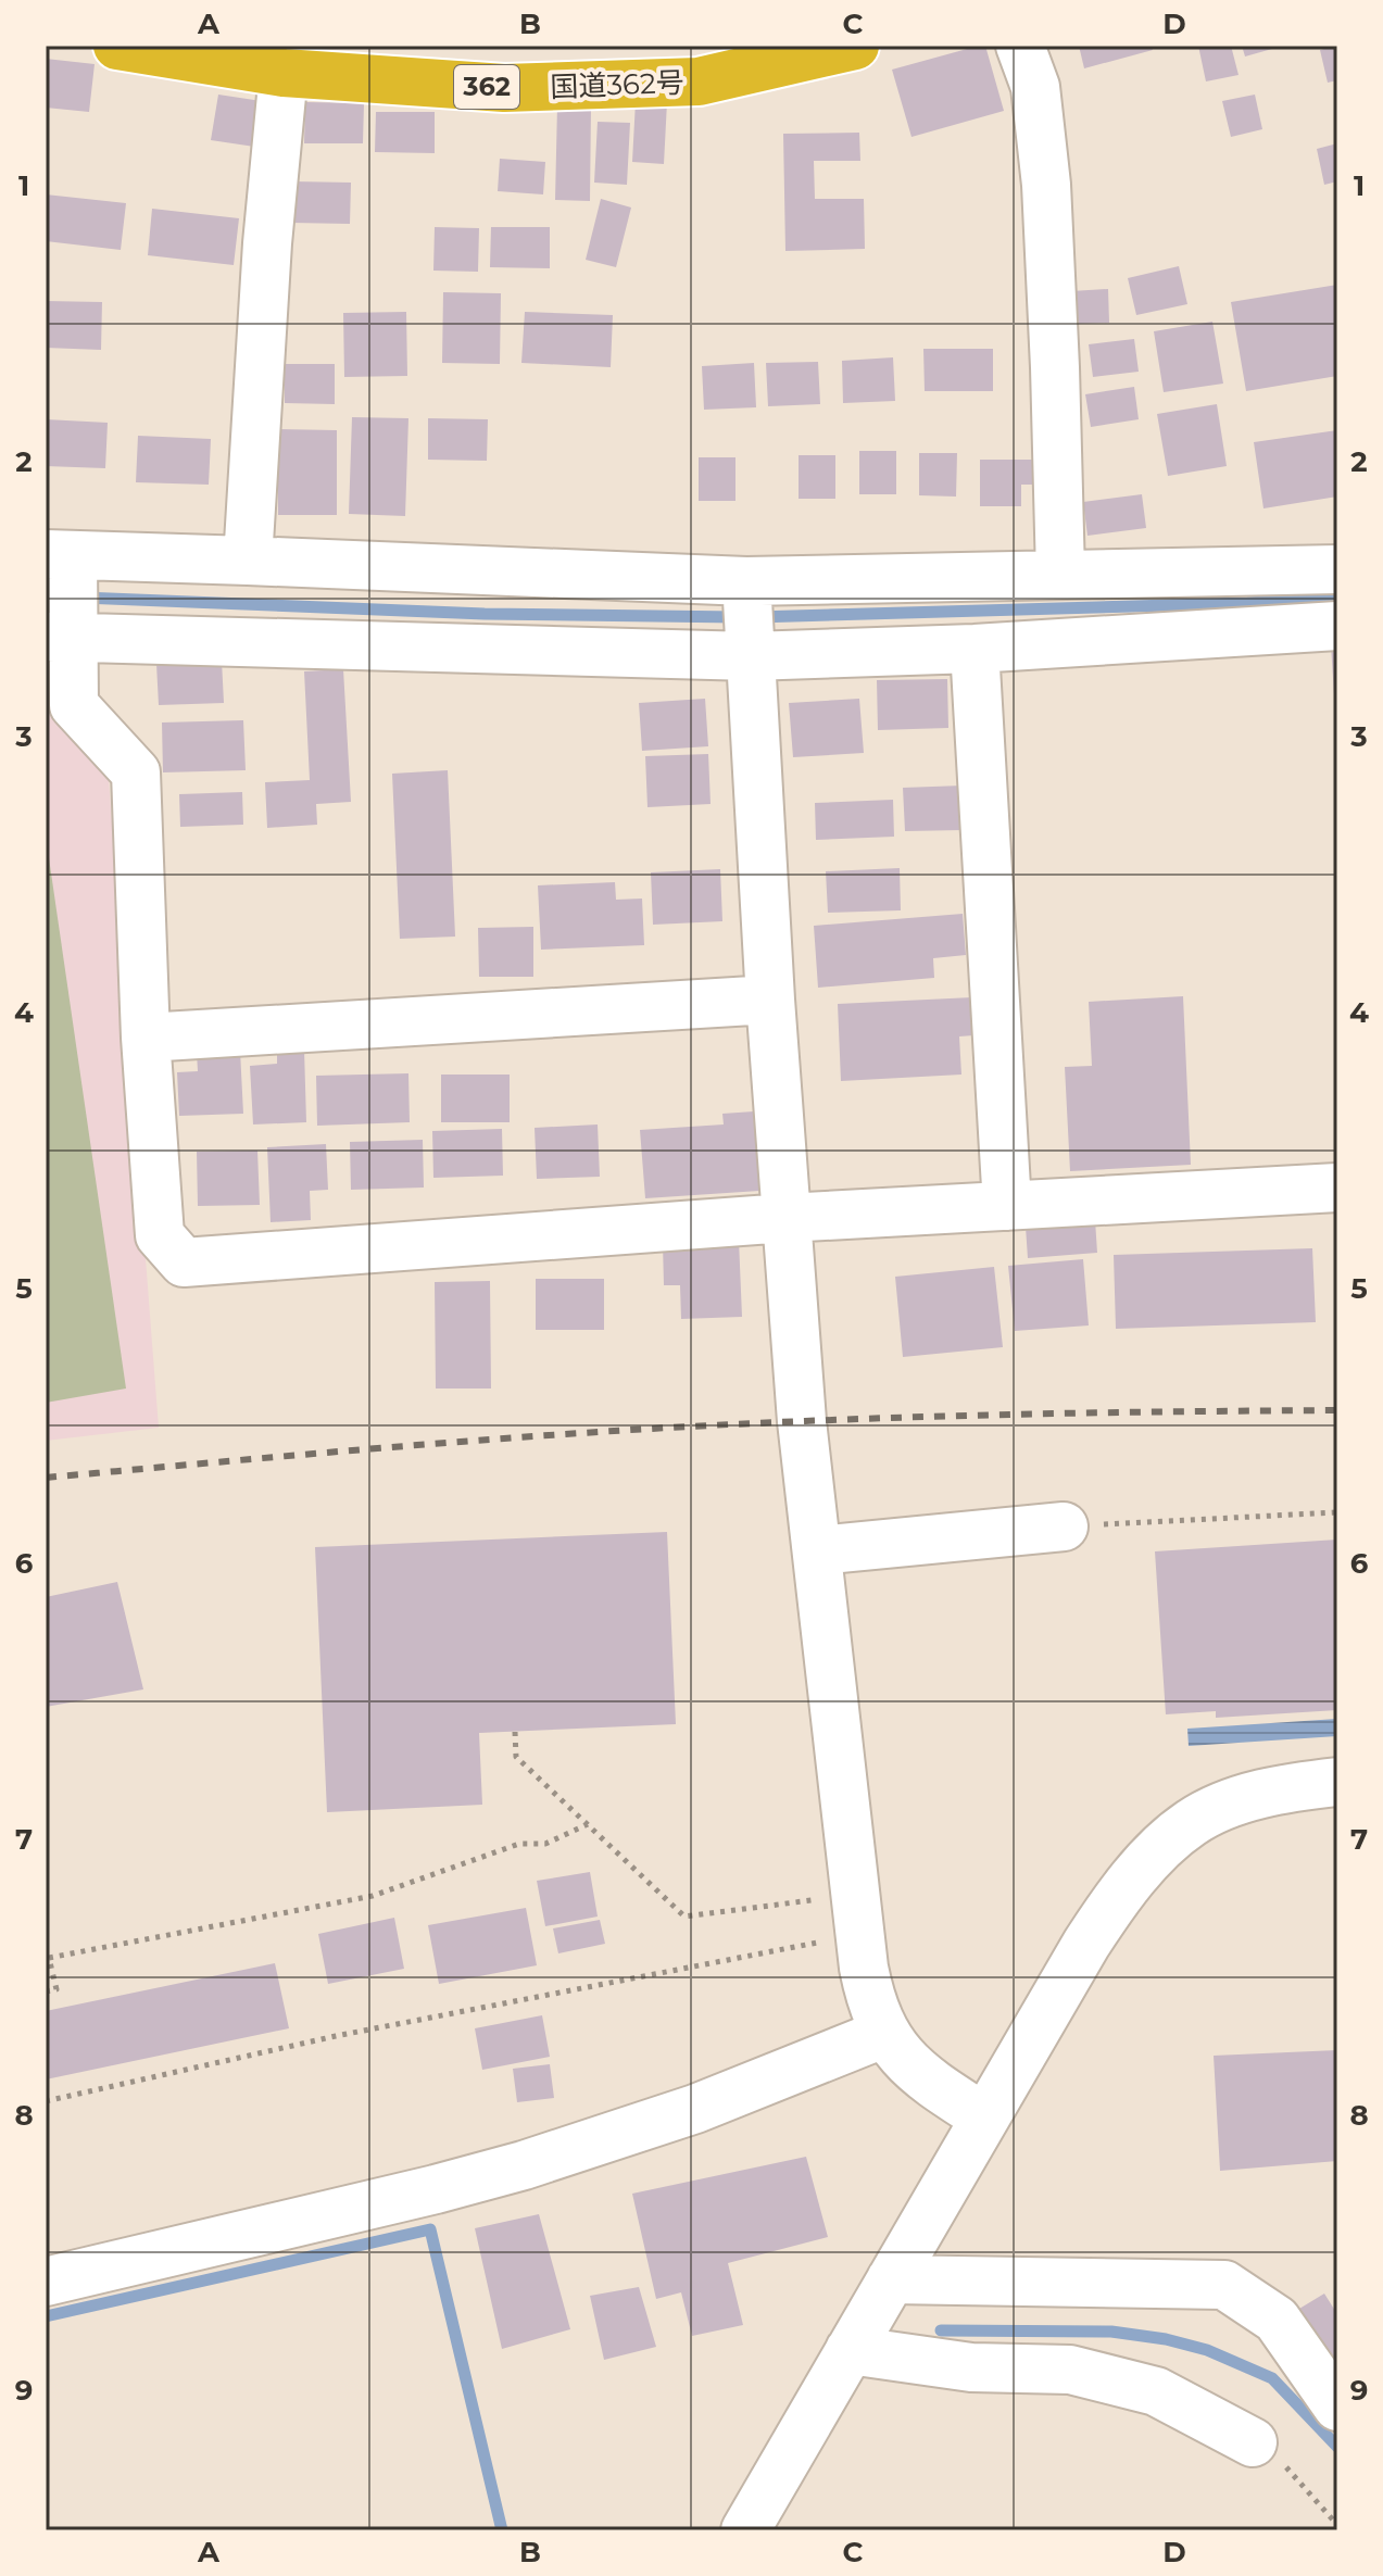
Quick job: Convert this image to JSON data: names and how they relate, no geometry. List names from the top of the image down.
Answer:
{
  "streets": {
    "highway": ["国道362号", "362"]
  },
  "grid": {
    "columns": [
      "A",
      "B",
      "C",
      "D"
    ],
    "rows": [
      "1",
      "2",
      "3",
      "4",
      "5",
      "6",
      "7",
      "8",
      "9"
    ]
  }
}
